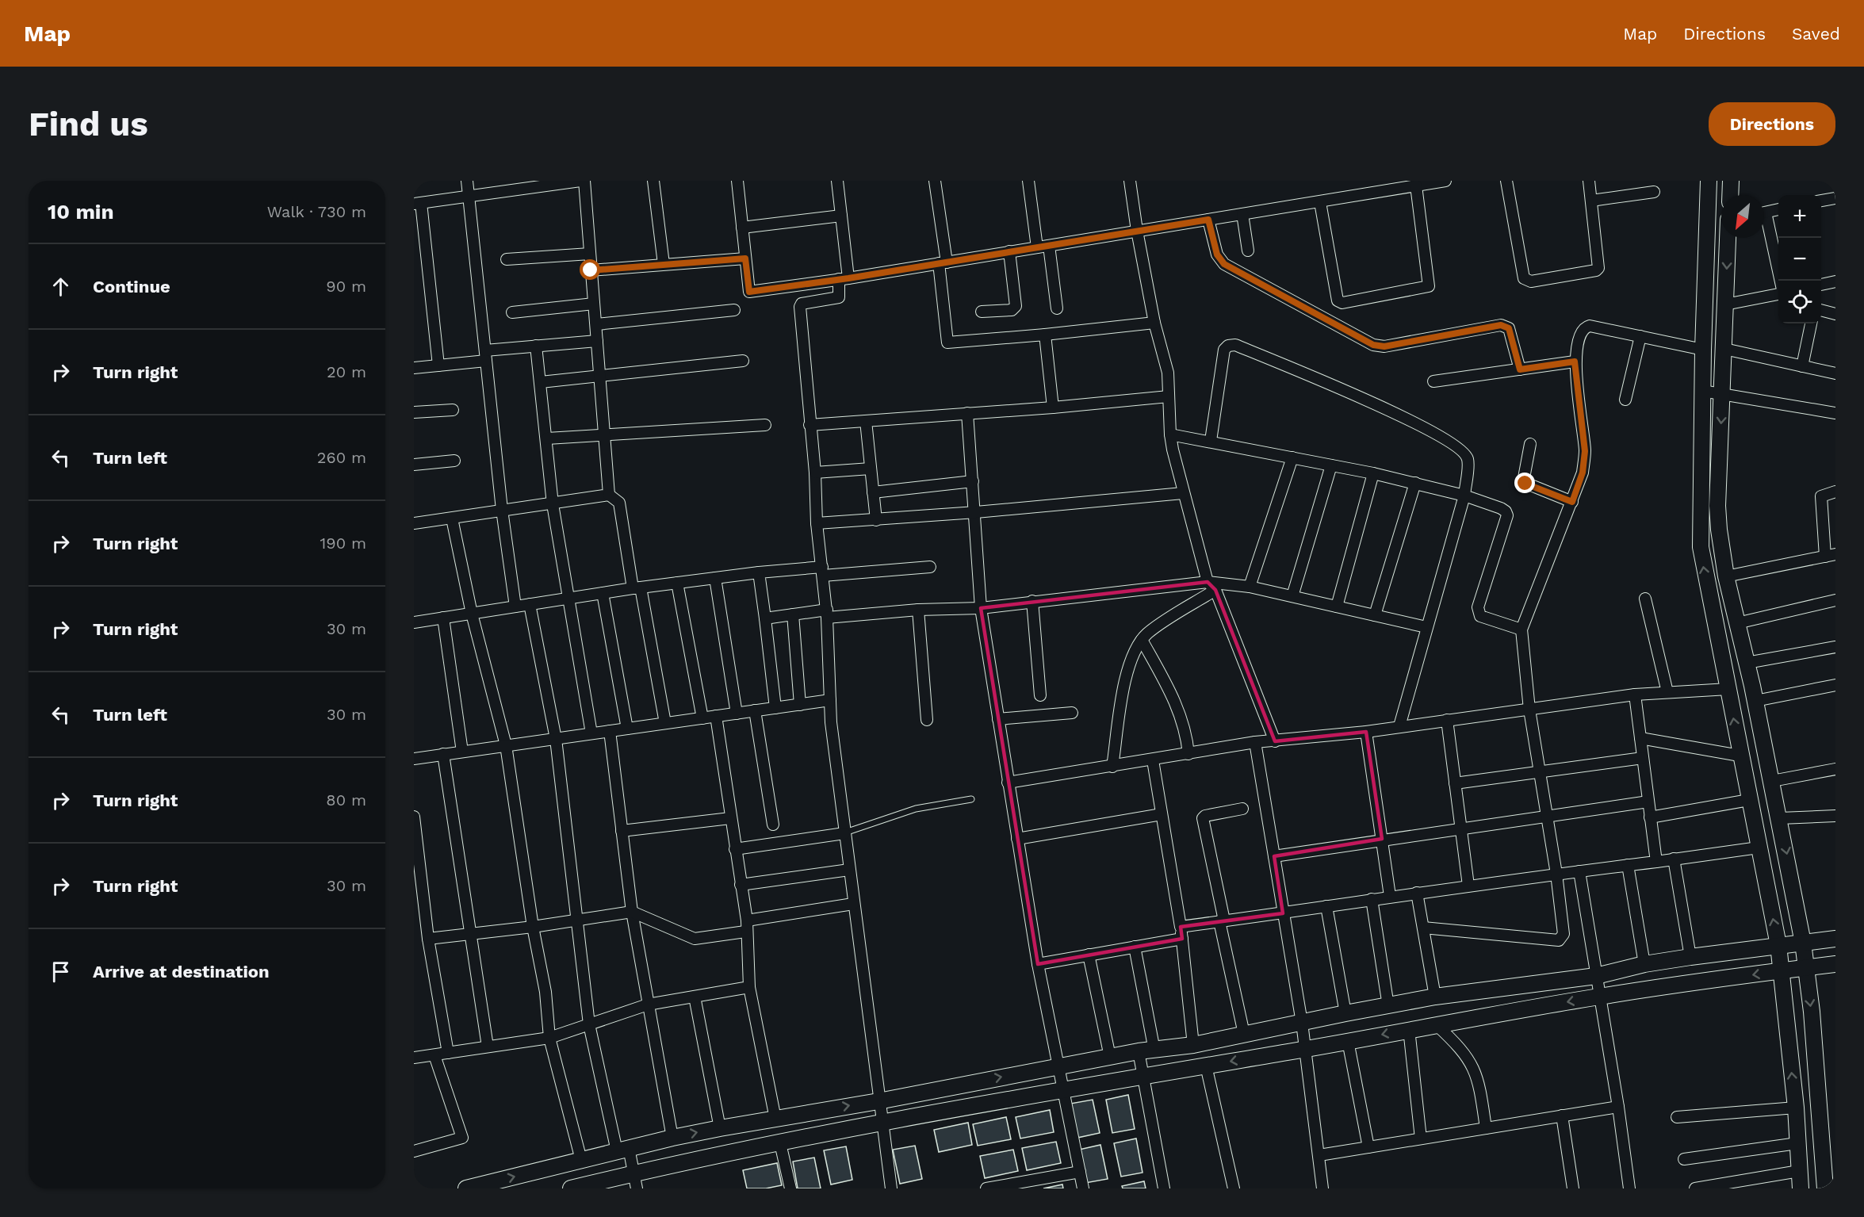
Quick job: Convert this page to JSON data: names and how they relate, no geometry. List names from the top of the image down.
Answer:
{
  "north": "bottom left",
  "page": {
    "header": "Map",
    "nav": ["Map", "Directions", "Saved"],
    "buttons": "Directions",
    "title": "Find us",
    "heading": ["10 min", "Walk · 730 m"],
    "map_buttons": ["+", "−"],
    "list": [
      ["Continue", "90 m"],
      ["Turn right", "20 m"],
      ["Turn left", "260 m"],
      ["Turn right", "190 m"],
      ["Turn right", "30 m"],
      ["Turn left", "30 m"],
      ["Turn right", "80 m"],
      ["Turn right", "30 m"],
      "Arrive at destination"
    ]
  }
}
